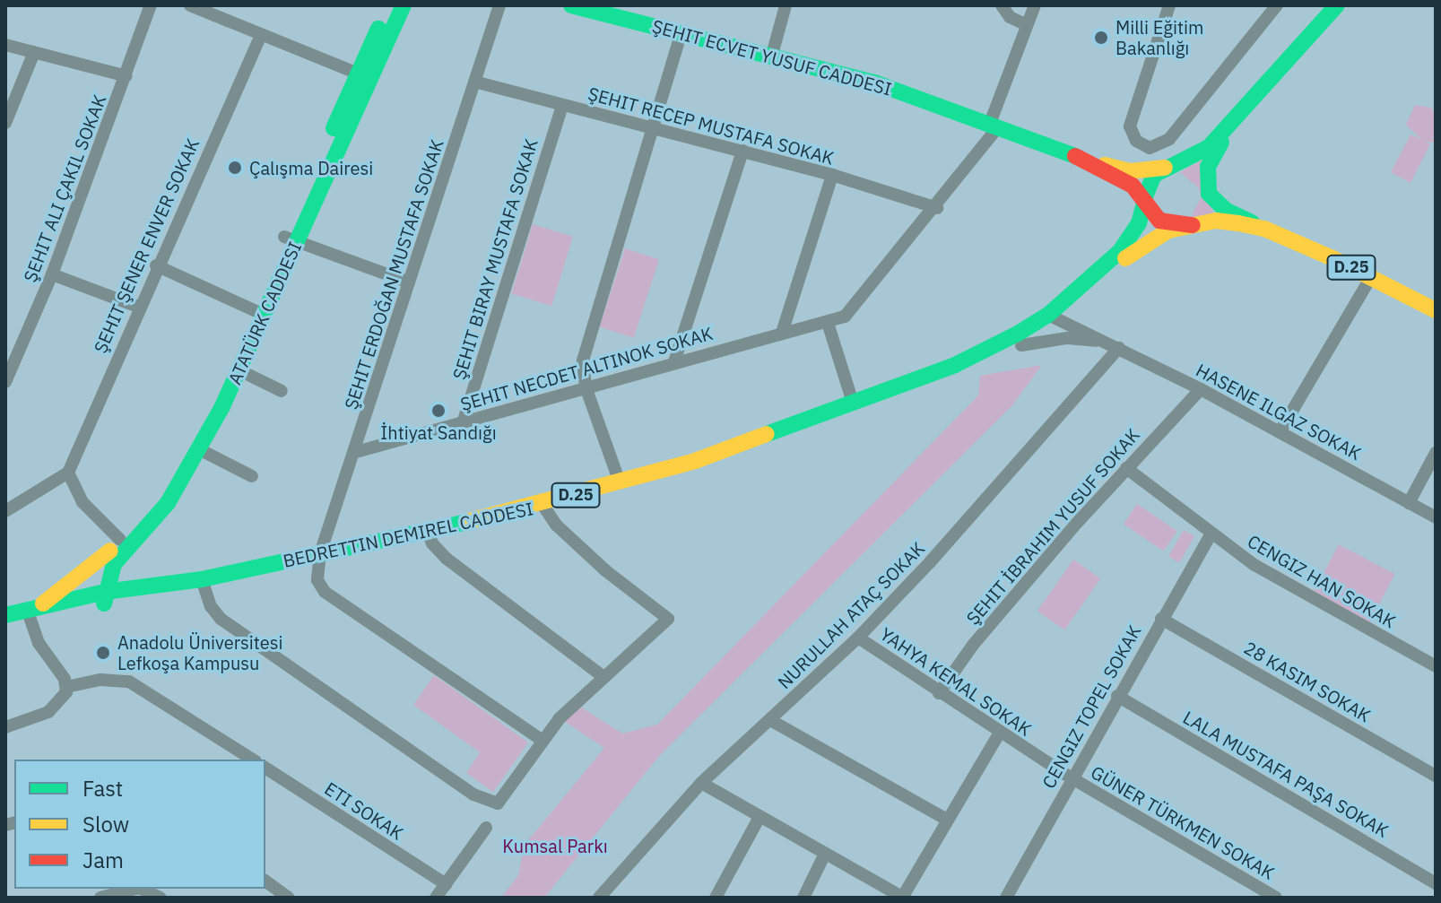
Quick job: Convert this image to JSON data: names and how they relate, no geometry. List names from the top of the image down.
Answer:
{
  "streets": {
    "main road": [
      "ŞEHIT ECVET YUSUF CADDESI",
      "D.25",
      "ATATÜRK CADDESI",
      "BEDRETTIN DEMIREL CADDESI"
    ],
    "street": [
      "ŞEHIT RECEP MUSTAFA SOKAK",
      "ŞEHIT ŞENER ENVER SOKAK",
      "ŞEHIT BIRAY MUSTAFA SOKAK",
      "ŞEHIT ERDOĞAN MUSTAFA SOKAK",
      "HASENE ILGAZ SOKAK",
      "ŞEHIT İBRAHIM YUSUF SOKAK",
      "CENGIZ HAN SOKAK",
      "NURULLAH ATAÇ SOKAK",
      "YAHYA KEMAL SOKAK",
      "CENGIZ TOPEL SOKAK",
      "LALA MUSTAFA PAŞA SOKAK",
      "ETI SOKAK",
      "GÜNER TÜRKMEN SOKAK"
    ]
  },
  "crossings": [
    ["ŞEHIT ECVET YUSUF CADDESI", "D.25"],
    ["ŞEHIT ECVET YUSUF CADDESI", "BEDRETTIN DEMIREL CADDESI"],
    ["ŞEHIT RECEP MUSTAFA SOKAK", "ŞEHIT BIRAY MUSTAFA SOKAK"],
    ["ŞEHIT RECEP MUSTAFA SOKAK", "ŞEHIT ERDOĞAN MUSTAFA SOKAK"],
    ["D.25", "BEDRETTIN DEMIREL CADDESI"],
    ["ŞEHIT ERDOĞAN MUSTAFA SOKAK", "BEDRETTIN DEMIREL CADDESI"],
    ["ATATÜRK CADDESI", "BEDRETTIN DEMIREL CADDESI"],
    ["HASENE ILGAZ SOKAK", "ŞEHIT İBRAHIM YUSUF SOKAK"],
    ["HASENE ILGAZ SOKAK", "BEDRETTIN DEMIREL CADDESI"],
    ["HASENE ILGAZ SOKAK", "NURULLAH ATAÇ SOKAK"],
    ["ŞEHIT İBRAHIM YUSUF SOKAK", "CENGIZ HAN SOKAK"],
    ["ŞEHIT İBRAHIM YUSUF SOKAK", "YAHYA KEMAL SOKAK"],
    ["CENGIZ HAN SOKAK", "CENGIZ TOPEL SOKAK"],
    ["NURULLAH ATAÇ SOKAK", "YAHYA KEMAL SOKAK"],
    ["YAHYA KEMAL SOKAK", "CENGIZ TOPEL SOKAK"],
    ["YAHYA KEMAL SOKAK", "GÜNER TÜRKMEN SOKAK"],
    ["CENGIZ TOPEL SOKAK", "LALA MUSTAFA PAŞA SOKAK"],
    ["CENGIZ TOPEL SOKAK", "GÜNER TÜRKMEN SOKAK"]
  ],
  "parks": ["Kumsal Parkı"],
  "places": [
    "Milli Eğitim Bakanlığı",
    "Çalışma Dairesi",
    "İhtiyat Sandığı",
    "Anadolu Üniversitesi Lefkoşa Kampusu"
  ],
  "legend": ["Fast", "Slow", "Jam"]
}
